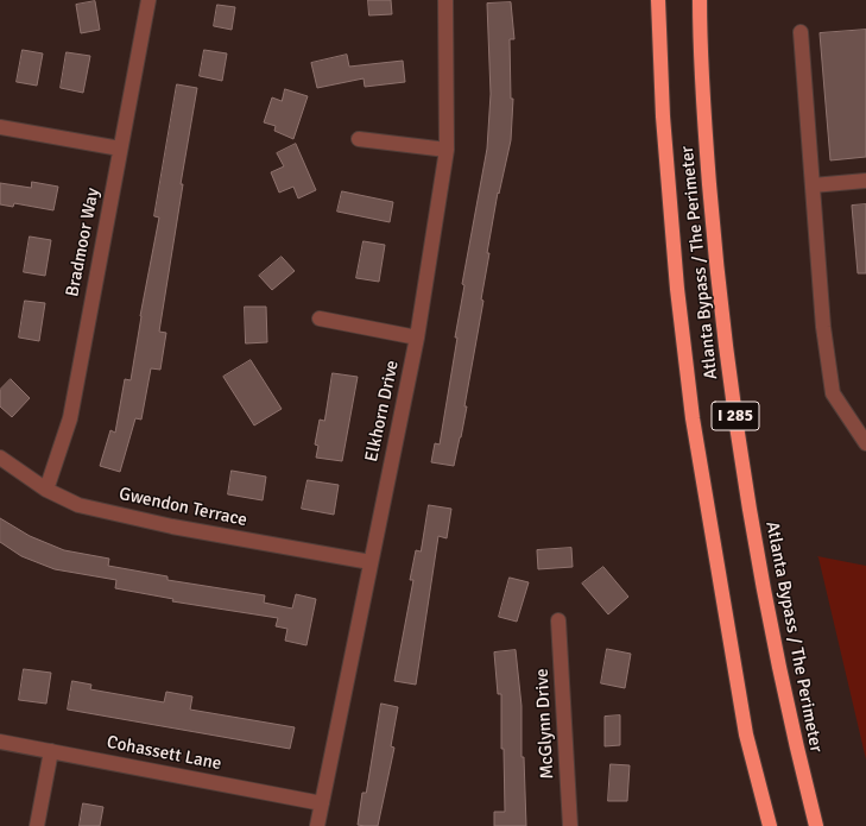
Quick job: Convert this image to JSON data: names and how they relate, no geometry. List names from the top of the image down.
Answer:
{
  "streets": {
    "highway": ["Atlanta Bypass / The Perimeter", "I 285"],
    "street": [
      "Bradmoor Way",
      "Elkhorn Drive",
      "Gwendon Terrace",
      "McGlynn Drive",
      "Cohassett Lane"
    ]
  },
  "crossings": [
    ["Bradmoor Way", "Gwendon Terrace"],
    ["Elkhorn Drive", "Gwendon Terrace"],
    ["Elkhorn Drive", "Cohassett Lane"]
  ]
}
